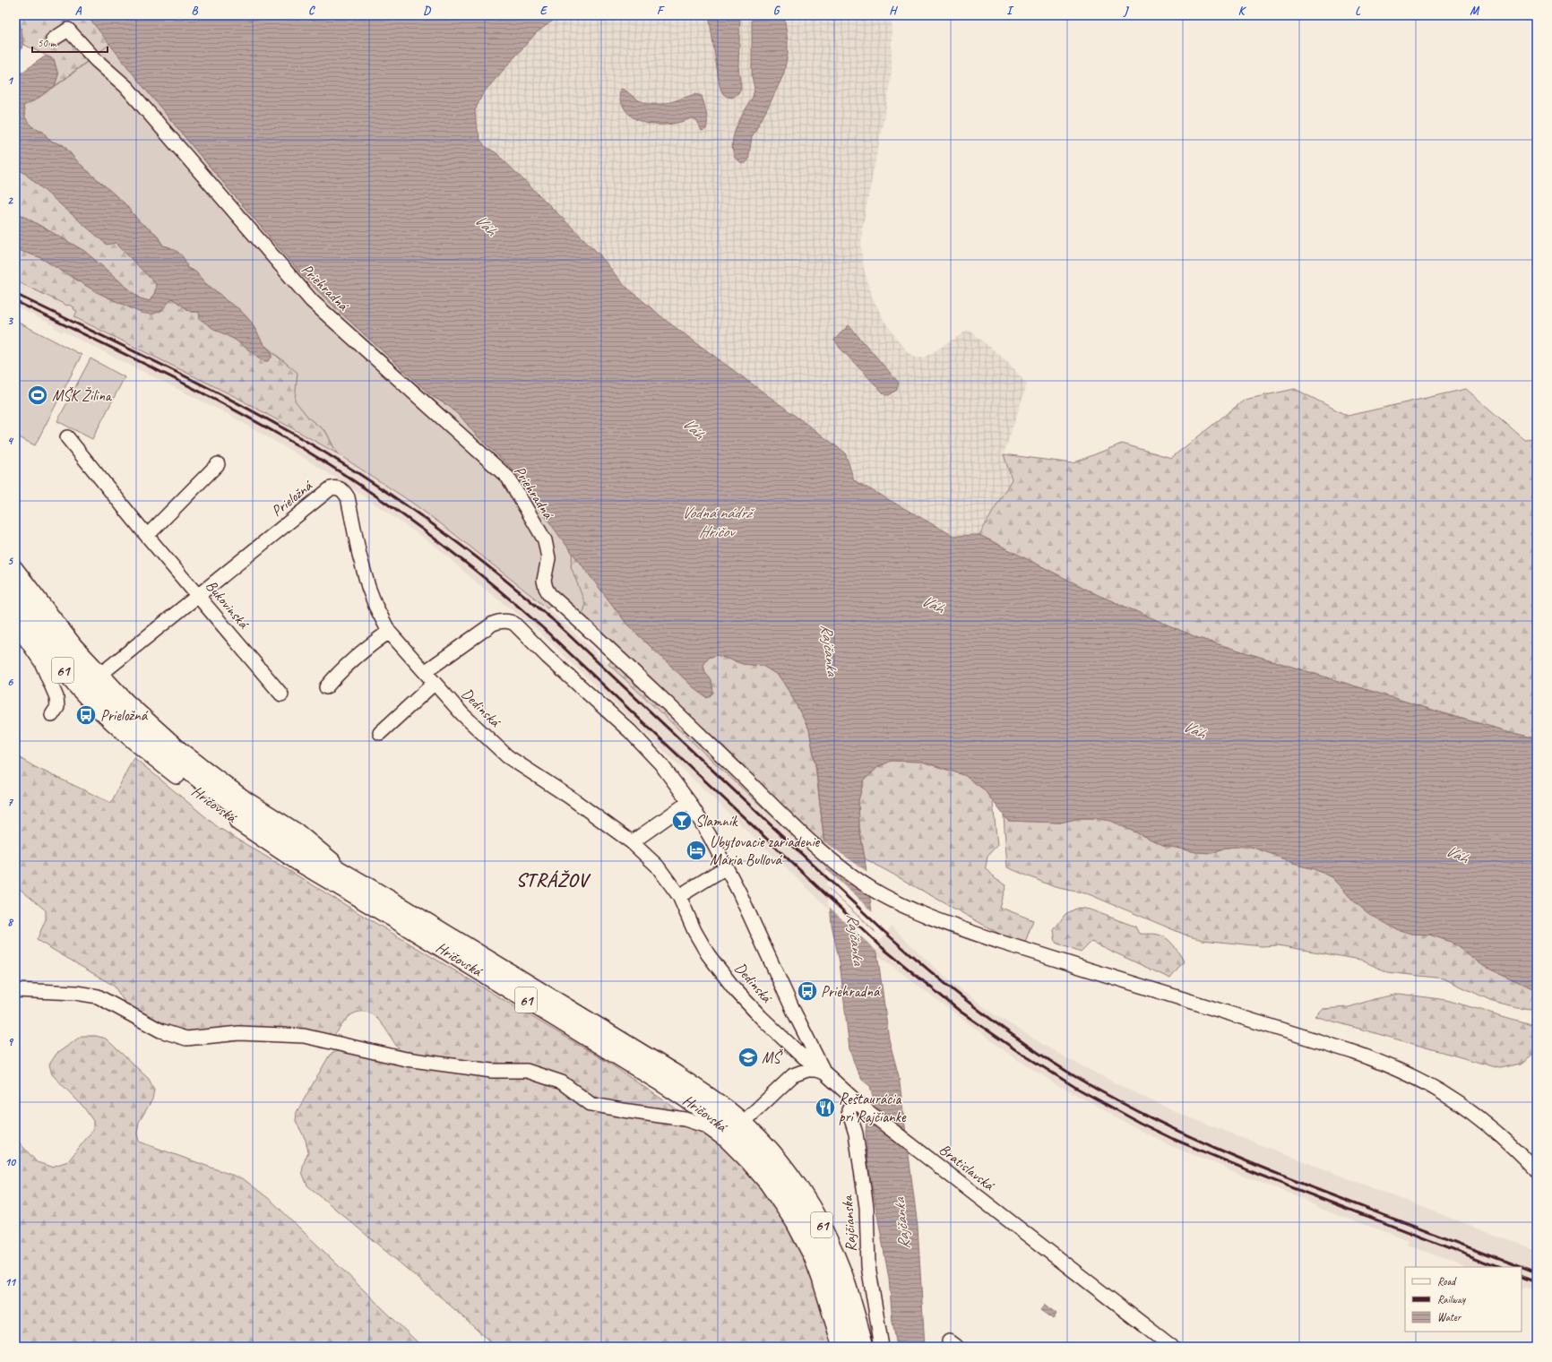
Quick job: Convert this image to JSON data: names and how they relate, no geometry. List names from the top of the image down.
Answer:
{
  "streets": {
    "main road": ["61", "Hričovská"],
    "street": [
      "Priehradná",
      "Prieložná",
      "Bukovinská",
      "Dedinská",
      "Bratislavská",
      "Rajčianska"
    ]
  },
  "crossings": [
    ["Prieložná", "Bukovinská"],
    ["Prieložná", "Dedinská"],
    ["Prieložná", "Hričovská"],
    ["Dedinská", "Bratislavská"],
    ["Bratislavská", "Rajčianska"]
  ],
  "districts": ["STRÁŽOV"],
  "water": ["Váh", "Vodná nádrž Hričov", "Rajčanka"],
  "places": {
    "sports": ["MŠK Žilina"],
    "bus stop": ["Prieložná", "Priehradná"],
    "bar": ["Slamník"],
    "hotel": ["Ubytovacie zariadenie Mária Bullová"],
    "school or university": ["MŠ"],
    "restaurant": ["Reštaurácia pri Rajčianke"]
  },
  "legend": ["Road", "Railway", "Water"],
  "scale_bar": "50 m",
  "grid": {
    "columns": [
      "A",
      "B",
      "C",
      "D",
      "E",
      "F",
      "G",
      "H",
      "I",
      "J",
      "K",
      "L",
      "M"
    ],
    "rows": [
      "1",
      "2",
      "3",
      "4",
      "5",
      "6",
      "7",
      "8",
      "9",
      "10",
      "11"
    ]
  }
}
